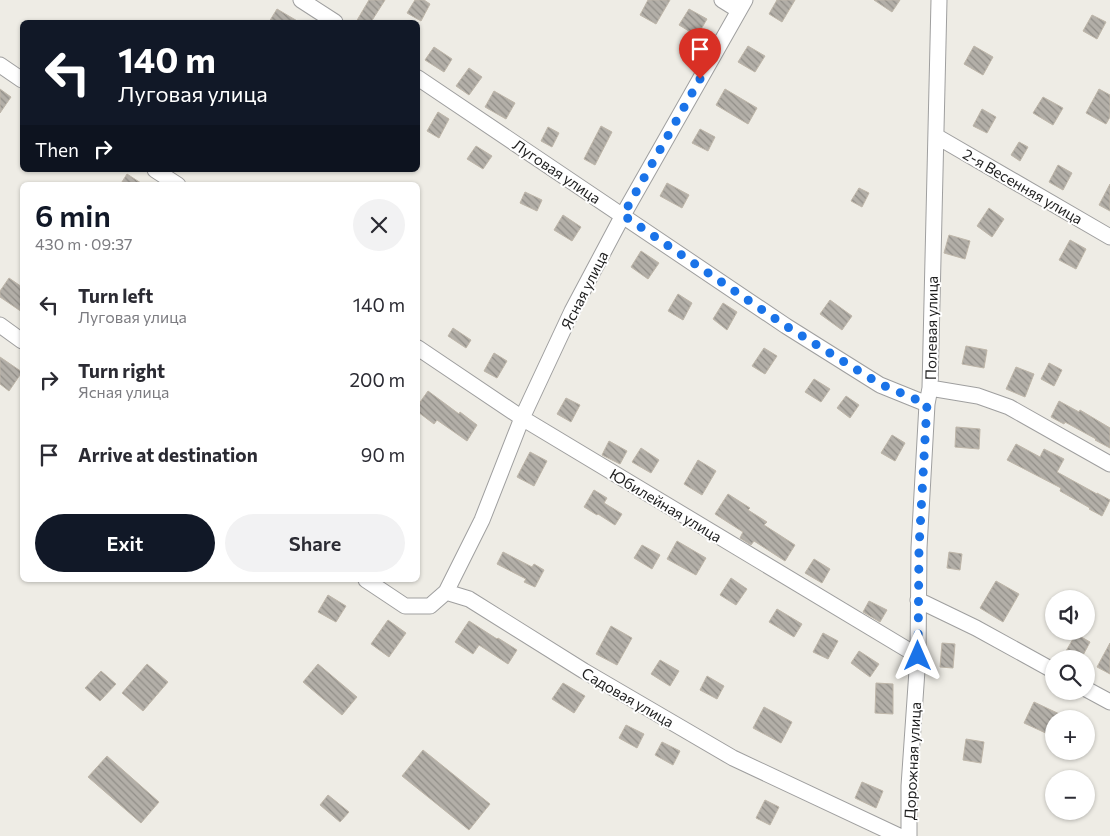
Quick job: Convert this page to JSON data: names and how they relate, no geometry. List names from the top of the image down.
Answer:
{
  "streets": {
    "street": [
      "Луговая улица",
      "2-я Весенняя улица",
      "Ясная улица",
      "Полевая улица",
      "Юбилейная улица",
      "Садовая улица",
      "Дорожная улица"
    ]
  },
  "crossings": [
    ["Луговая улица", "Ясная улица"],
    ["Луговая улица", "Полевая улица"],
    ["2-я Весенняя улица", "Полевая улица"],
    ["Ясная улица", "Юбилейная улица"],
    ["Ясная улица", "Садовая улица"],
    ["Полевая улица", "Юбилейная улица"],
    ["Полевая улица", "Дорожная улица"],
    ["Юбилейная улица", "Дорожная улица"]
  ],
  "page": {
    "turn": ["140 m", "Луговая улица"],
    "then": "Then",
    "heading": ["6 min", "430 m · 09:37"],
    "list": [
      {
        "name": "Turn left",
        "note": "Луговая улица",
        "value": "140 m"
      },
      {
        "name": "Turn right",
        "note": "Ясная улица",
        "value": "200 m"
      },
      {
        "name": "Arrive at destination",
        "value": "90 m"
      }
    ],
    "buttons": ["Exit", "Share"],
    "map_buttons": ["+", "−"]
  }
}
